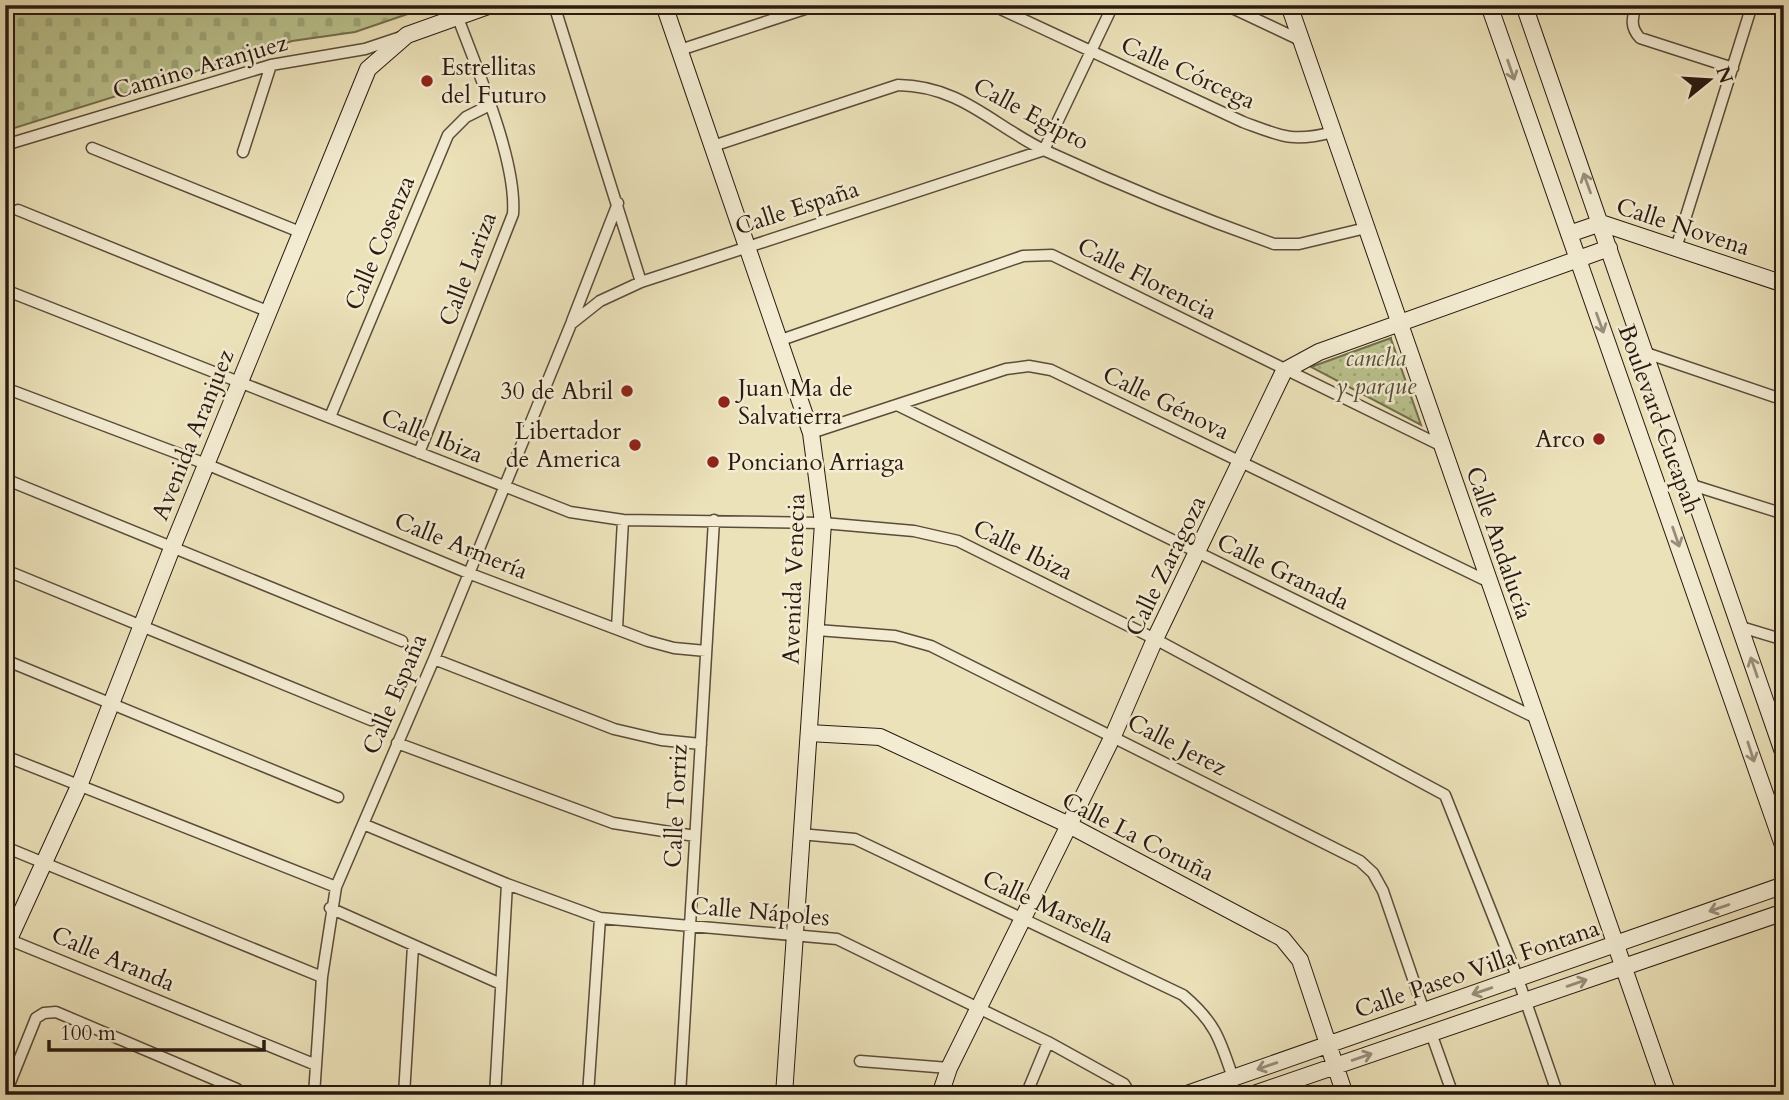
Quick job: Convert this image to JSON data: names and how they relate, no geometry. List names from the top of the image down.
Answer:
{
  "streets": {
    "street": [
      "Camino Aranjuez",
      "Calle Córcega",
      "Calle Egipto",
      "Calle España",
      "Calle Novena",
      "Calle Cosenza",
      "Calle Lariza",
      "Calle Florencia",
      "Calle Génova",
      "Boulevard Cucapah",
      "Avenida Aranjuez",
      "Calle Ibiza",
      "Calle Andalucía",
      "Calle Armería",
      "Calle Zaragoza",
      "Calle Granada",
      "Avenida Venecia",
      "Calle Jerez",
      "Calle Torriz",
      "Calle La Coruña",
      "Calle Marsella",
      "Calle Nápoles",
      "Calle Aranda",
      "Calle Paseo Villa Fontana"
    ]
  },
  "crossings": [
    ["Camino Aranjuez", "Avenida Aranjuez"],
    ["Calle Córcega", "Calle Andalucía"],
    ["Calle Egipto", "Calle España"],
    ["Calle Egipto", "Calle Andalucía"],
    ["Calle Egipto", "Avenida Venecia"],
    ["Calle España", "Calle Ibiza"],
    ["Calle España", "Calle Armería"],
    ["Calle España", "Avenida Venecia"],
    ["Calle España", "Calle Nápoles"],
    ["Calle España", "Calle Aranda"],
    ["Calle Novena", "Boulevard Cucapah"],
    ["Calle Cosenza", "Calle Lariza"],
    ["Calle Cosenza", "Calle Ibiza"],
    ["Calle Lariza", "Avenida Aranjuez"],
    ["Calle Lariza", "Calle Ibiza"],
    ["Calle Florencia", "Calle Andalucía"],
    ["Calle Florencia", "Calle Zaragoza"],
    ["Calle Florencia", "Avenida Venecia"],
    ["Calle Génova", "Calle Andalucía"],
    ["Calle Génova", "Calle Zaragoza"],
    ["Calle Génova", "Calle Granada"],
    ["Calle Génova", "Avenida Venecia"],
    ["Avenida Aranjuez", "Calle Ibiza"],
    ["Avenida Aranjuez", "Calle Armería"],
    ["Avenida Aranjuez", "Calle Aranda"],
    ["Calle Ibiza", "Calle Zaragoza"],
    ["Calle Ibiza", "Avenida Venecia"],
    ["Calle Ibiza", "Calle Torriz"],
    ["Calle Ibiza", "Calle Paseo Villa Fontana"],
    ["Calle Andalucía", "Calle Granada"],
    ["Calle Andalucía", "Calle Paseo Villa Fontana"],
    ["Calle Armería", "Calle Torriz"],
    ["Calle Zaragoza", "Calle Granada"],
    ["Calle Zaragoza", "Calle Jerez"],
    ["Calle Zaragoza", "Calle La Coruña"],
    ["Calle Zaragoza", "Calle Marsella"],
    ["Calle Zaragoza", "Calle Nápoles"],
    ["Avenida Venecia", "Calle Jerez"],
    ["Avenida Venecia", "Calle La Coruña"],
    ["Avenida Venecia", "Calle Marsella"],
    ["Avenida Venecia", "Calle Nápoles"],
    ["Calle Jerez", "Calle Paseo Villa Fontana"],
    ["Calle Torriz", "Calle Nápoles"],
    ["Calle La Coruña", "Calle Paseo Villa Fontana"],
    ["Calle Marsella", "Calle Paseo Villa Fontana"]
  ],
  "parks": ["cancha y parque"],
  "places": [
    "Estrellitas del Futuro",
    "30 de Abril",
    "Juan Ma de Salvatierra",
    "Arco",
    "Libertador de America",
    "Ponciano Arriaga"
  ],
  "scale_bar": "100 m",
  "north": "right"
}
